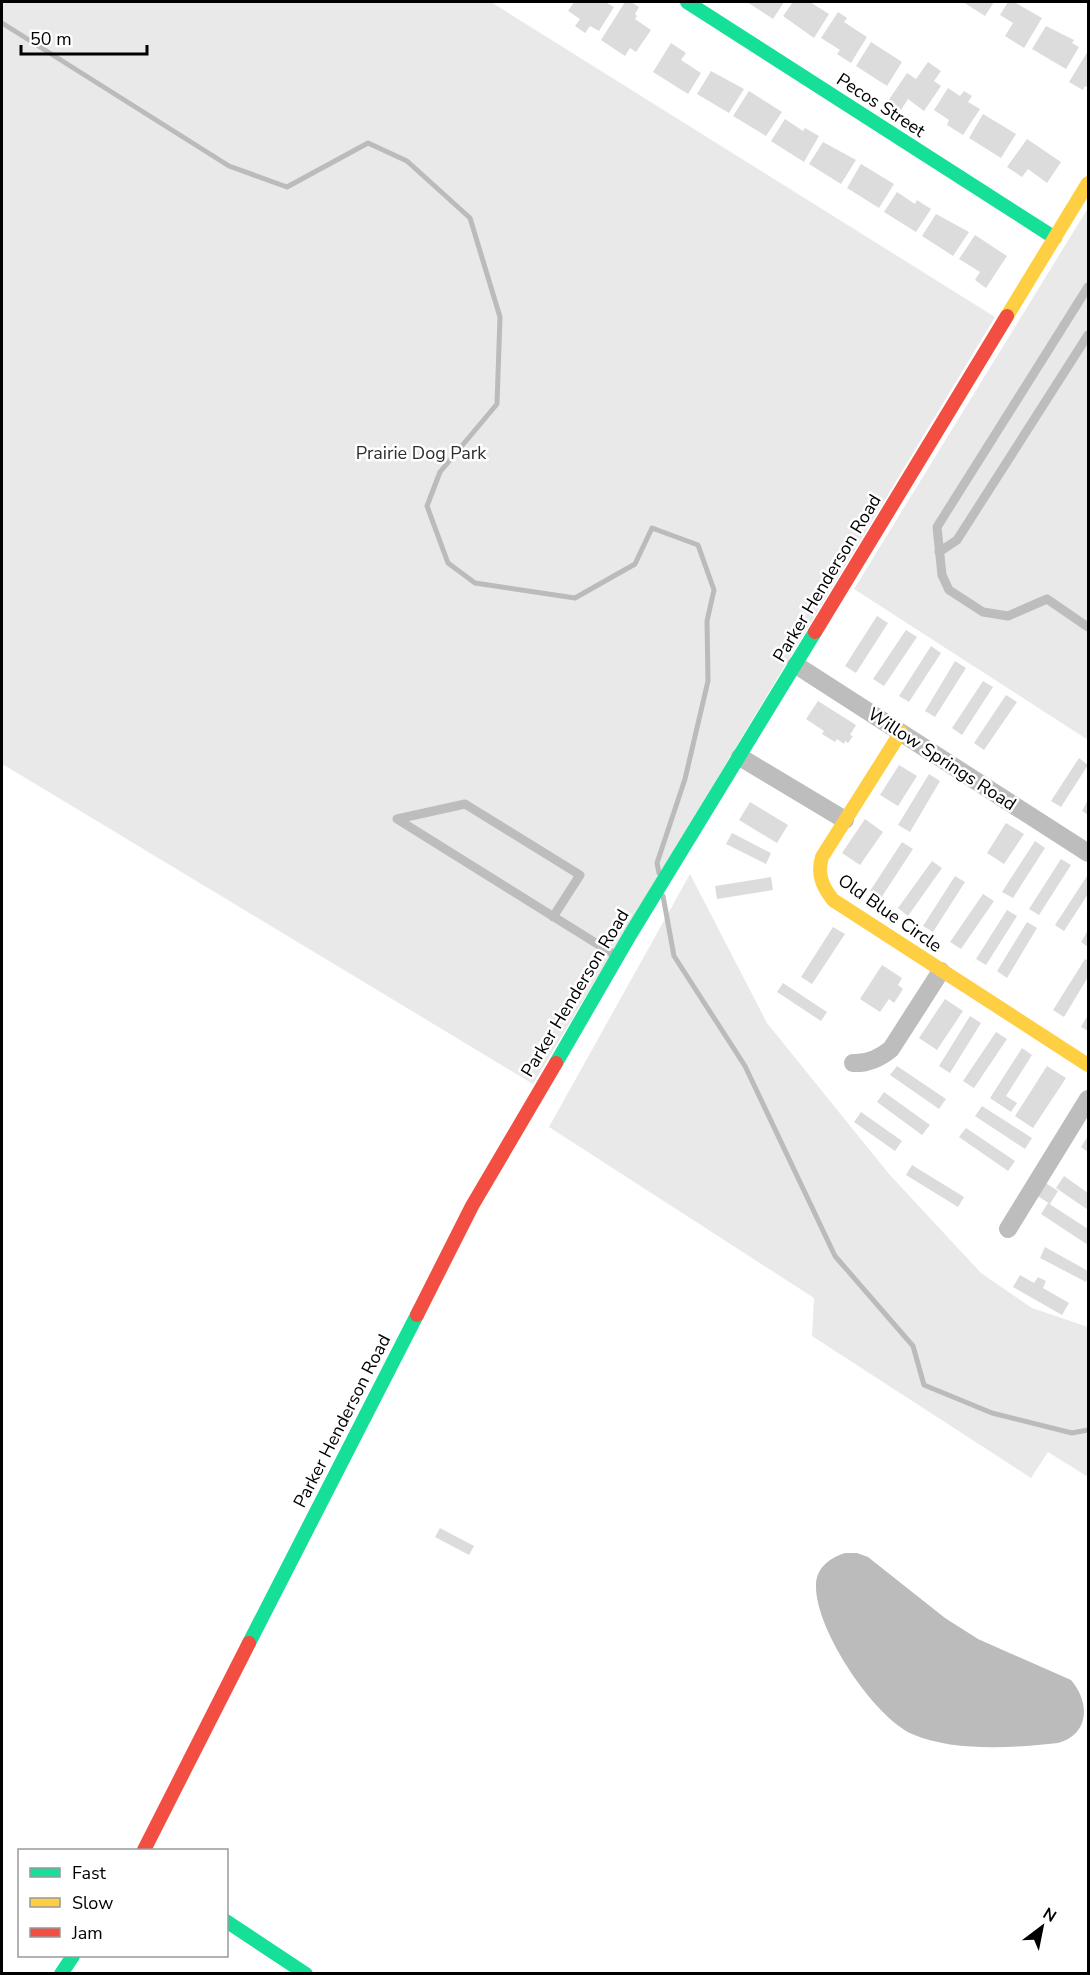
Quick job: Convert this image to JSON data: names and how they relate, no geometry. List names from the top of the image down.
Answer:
{
  "streets": {
    "street": [
      "Pecos Street",
      "Parker Henderson Road",
      "Willow Springs Road",
      "Old Blue Circle"
    ]
  },
  "crossings": [
    ["Pecos Street", "Parker Henderson Road"],
    ["Parker Henderson Road", "Willow Springs Road"],
    ["Willow Springs Road", "Old Blue Circle"]
  ],
  "parks": ["Prairie Dog Park"],
  "legend": ["Fast", "Slow", "Jam"],
  "scale_bar": "50 m",
  "north": "top right"
}
